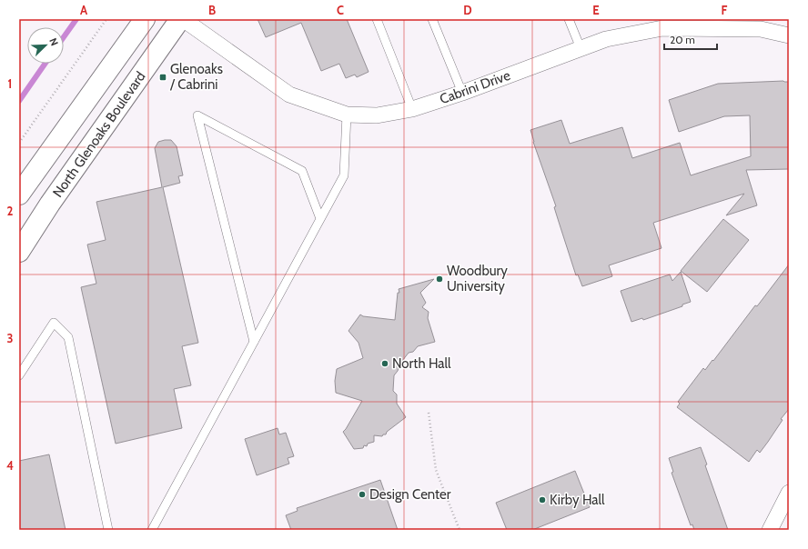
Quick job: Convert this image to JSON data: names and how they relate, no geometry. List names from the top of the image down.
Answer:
{
  "streets": {
    "main road": ["North Glenoaks Boulevard"],
    "street": ["Cabrini Drive"]
  },
  "places": {
    "transit": ["Glenoaks / Cabrini"],
    "other": [
      "Woodbury University",
      "North Hall",
      "Design Center",
      "Kirby Hall"
    ]
  },
  "scale_bar": "20 m",
  "north": "top right",
  "grid": {
    "columns": [
      "A",
      "B",
      "C",
      "D",
      "E",
      "F"
    ],
    "rows": [
      "1",
      "2",
      "3",
      "4"
    ]
  }
}
